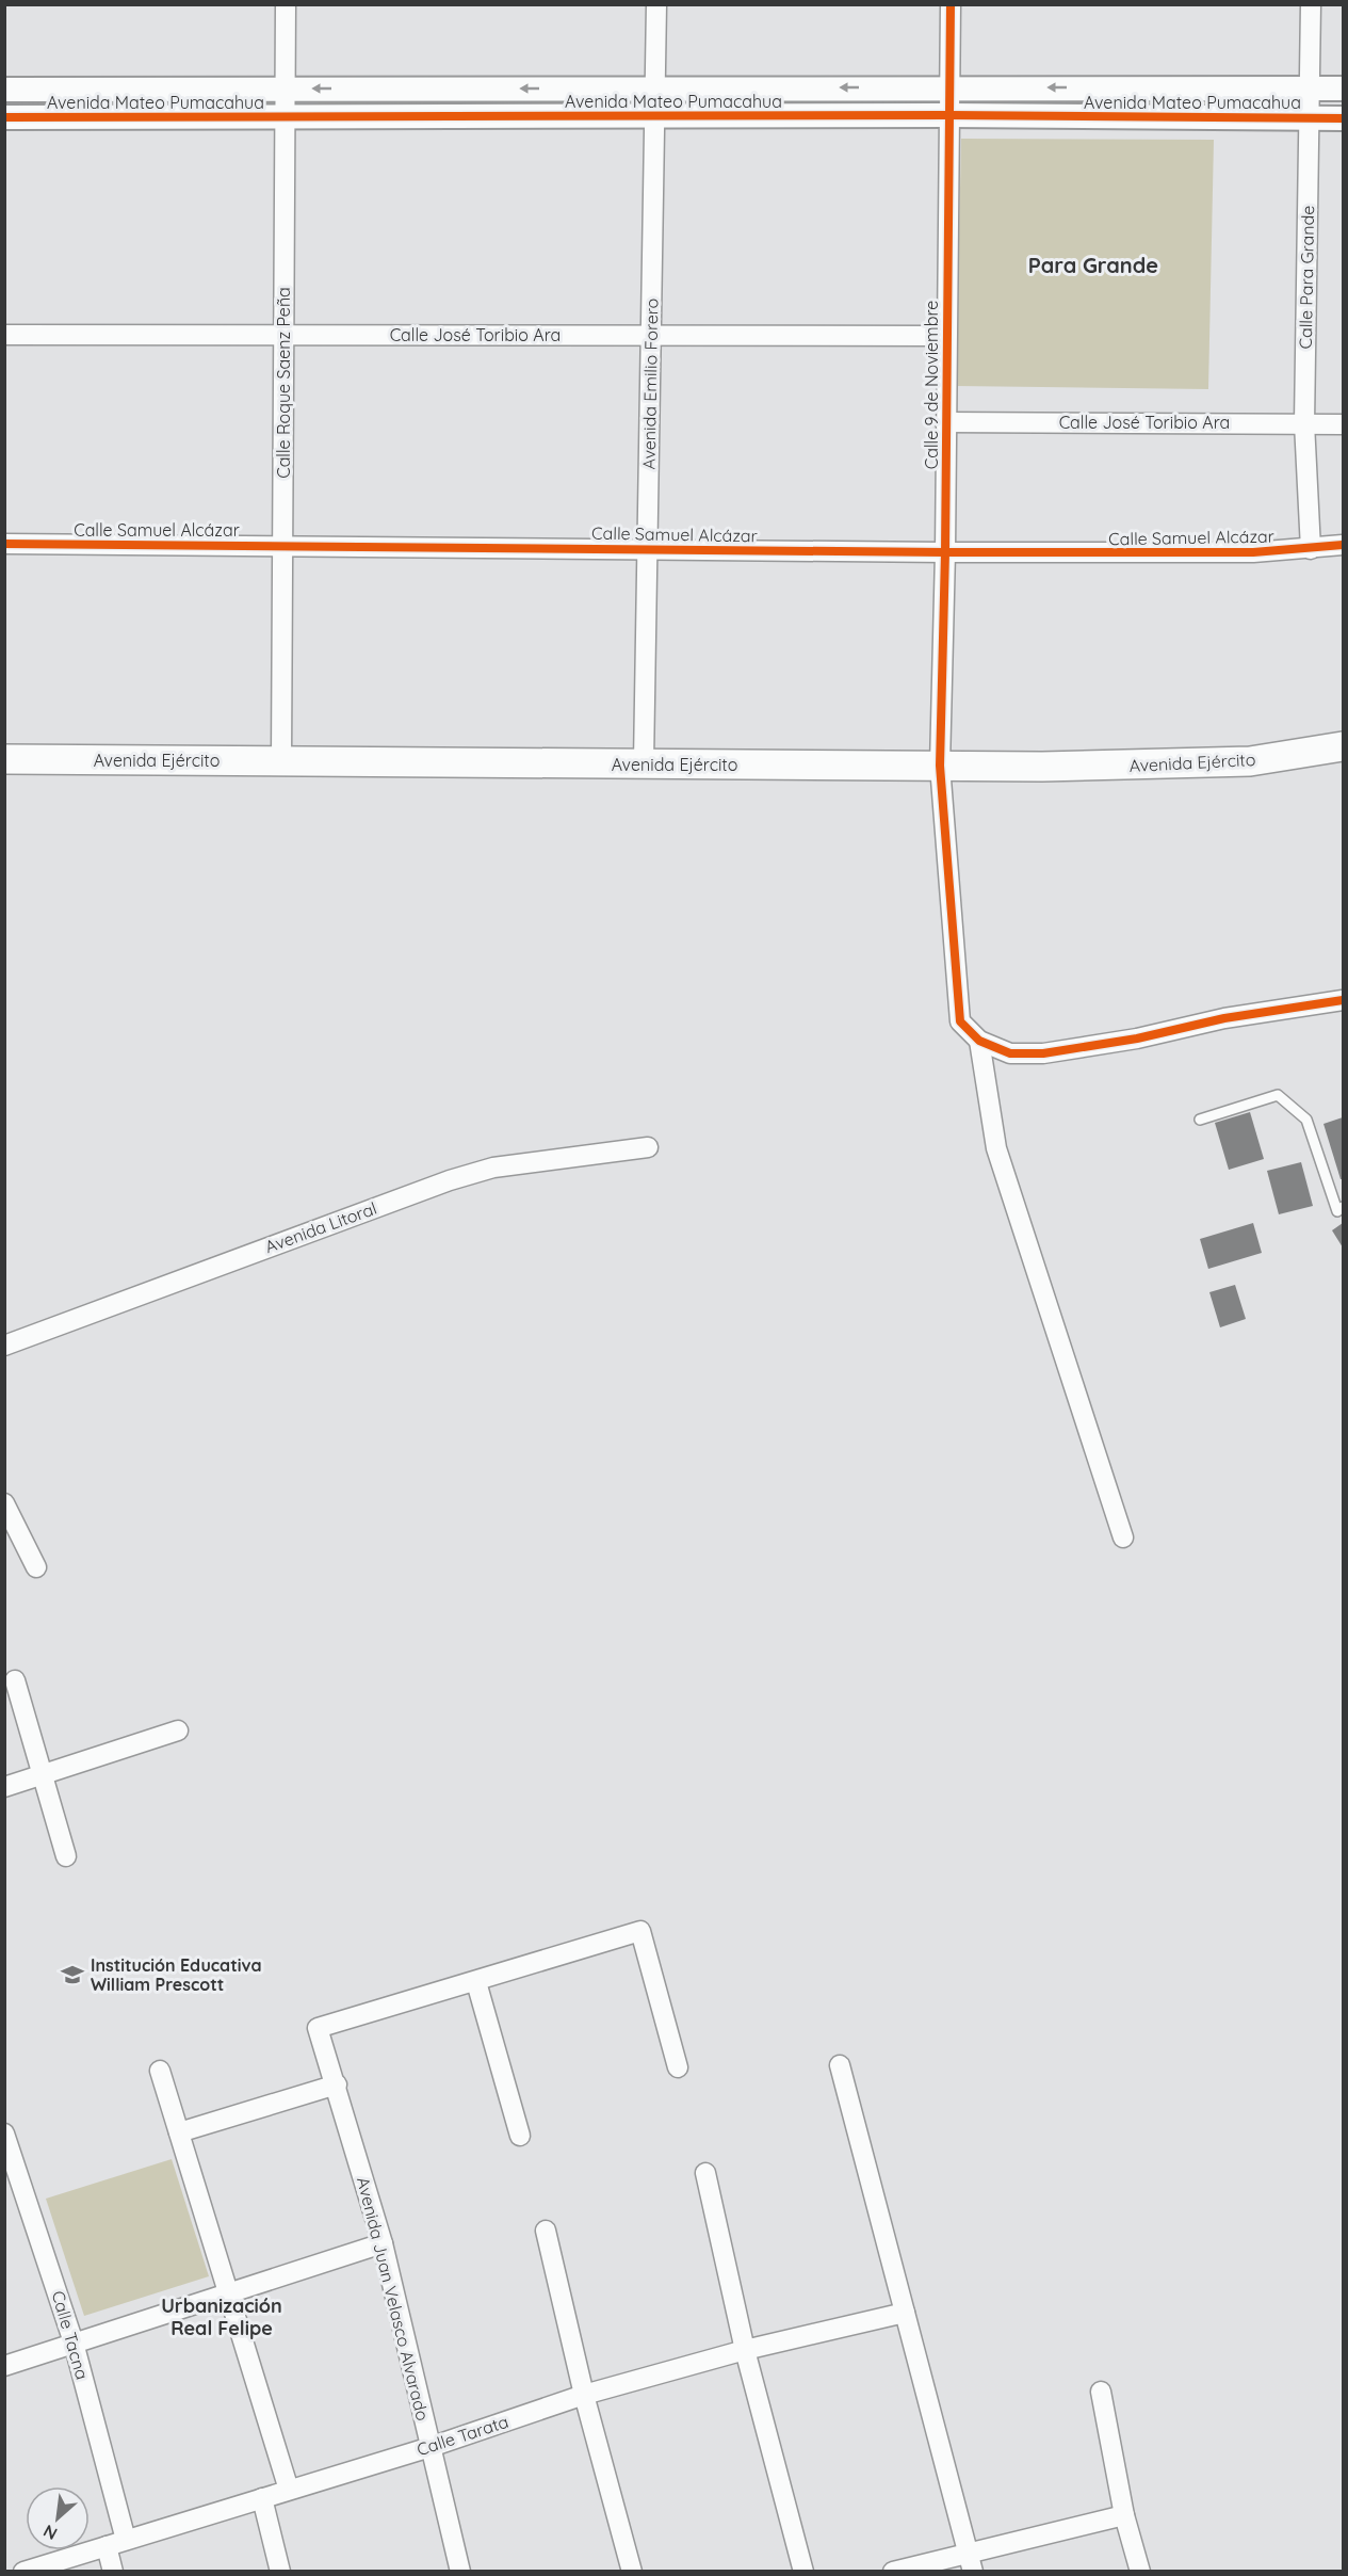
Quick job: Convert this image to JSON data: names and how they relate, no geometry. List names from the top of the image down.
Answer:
{
  "streets": {
    "main road": ["Avenida Ejército"],
    "street": [
      "Avenida Mateo Pumacahua",
      "Calle Para Grande",
      "Calle José Toribio Ara",
      "Calle Roque Saenz Peña",
      "Avenida Emilio Forero",
      "Calle 9 de Noviembre",
      "Calle Samuel Alcázar",
      "Avenida Litoral",
      "Avenida Juan Velasco Alvarado",
      "Calle Tacna",
      "Calle Tarata"
    ]
  },
  "crossings": [
    ["Avenida Mateo Pumacahua", "Calle Para Grande"],
    ["Avenida Mateo Pumacahua", "Calle Roque Saenz Peña"],
    ["Avenida Mateo Pumacahua", "Avenida Emilio Forero"],
    ["Avenida Mateo Pumacahua", "Calle 9 de Noviembre"],
    ["Calle Para Grande", "Calle José Toribio Ara"],
    ["Calle Para Grande", "Calle Samuel Alcázar"],
    ["Calle José Toribio Ara", "Calle Roque Saenz Peña"],
    ["Calle José Toribio Ara", "Avenida Emilio Forero"],
    ["Calle José Toribio Ara", "Calle 9 de Noviembre"],
    ["Calle Roque Saenz Peña", "Calle Samuel Alcázar"],
    ["Calle Roque Saenz Peña", "Avenida Ejército"],
    ["Avenida Emilio Forero", "Calle Samuel Alcázar"],
    ["Avenida Emilio Forero", "Avenida Ejército"],
    ["Calle 9 de Noviembre", "Calle Samuel Alcázar"],
    ["Calle 9 de Noviembre", "Avenida Ejército"],
    ["Avenida Juan Velasco Alvarado", "Calle Tarata"],
    ["Calle Tacna", "Calle Tarata"]
  ],
  "districts": ["Para Grande", "Urbanización Real Felipe"],
  "places": {
    "school or university": ["Institución Educativa William Prescott"]
  },
  "north": "bottom left"
}
